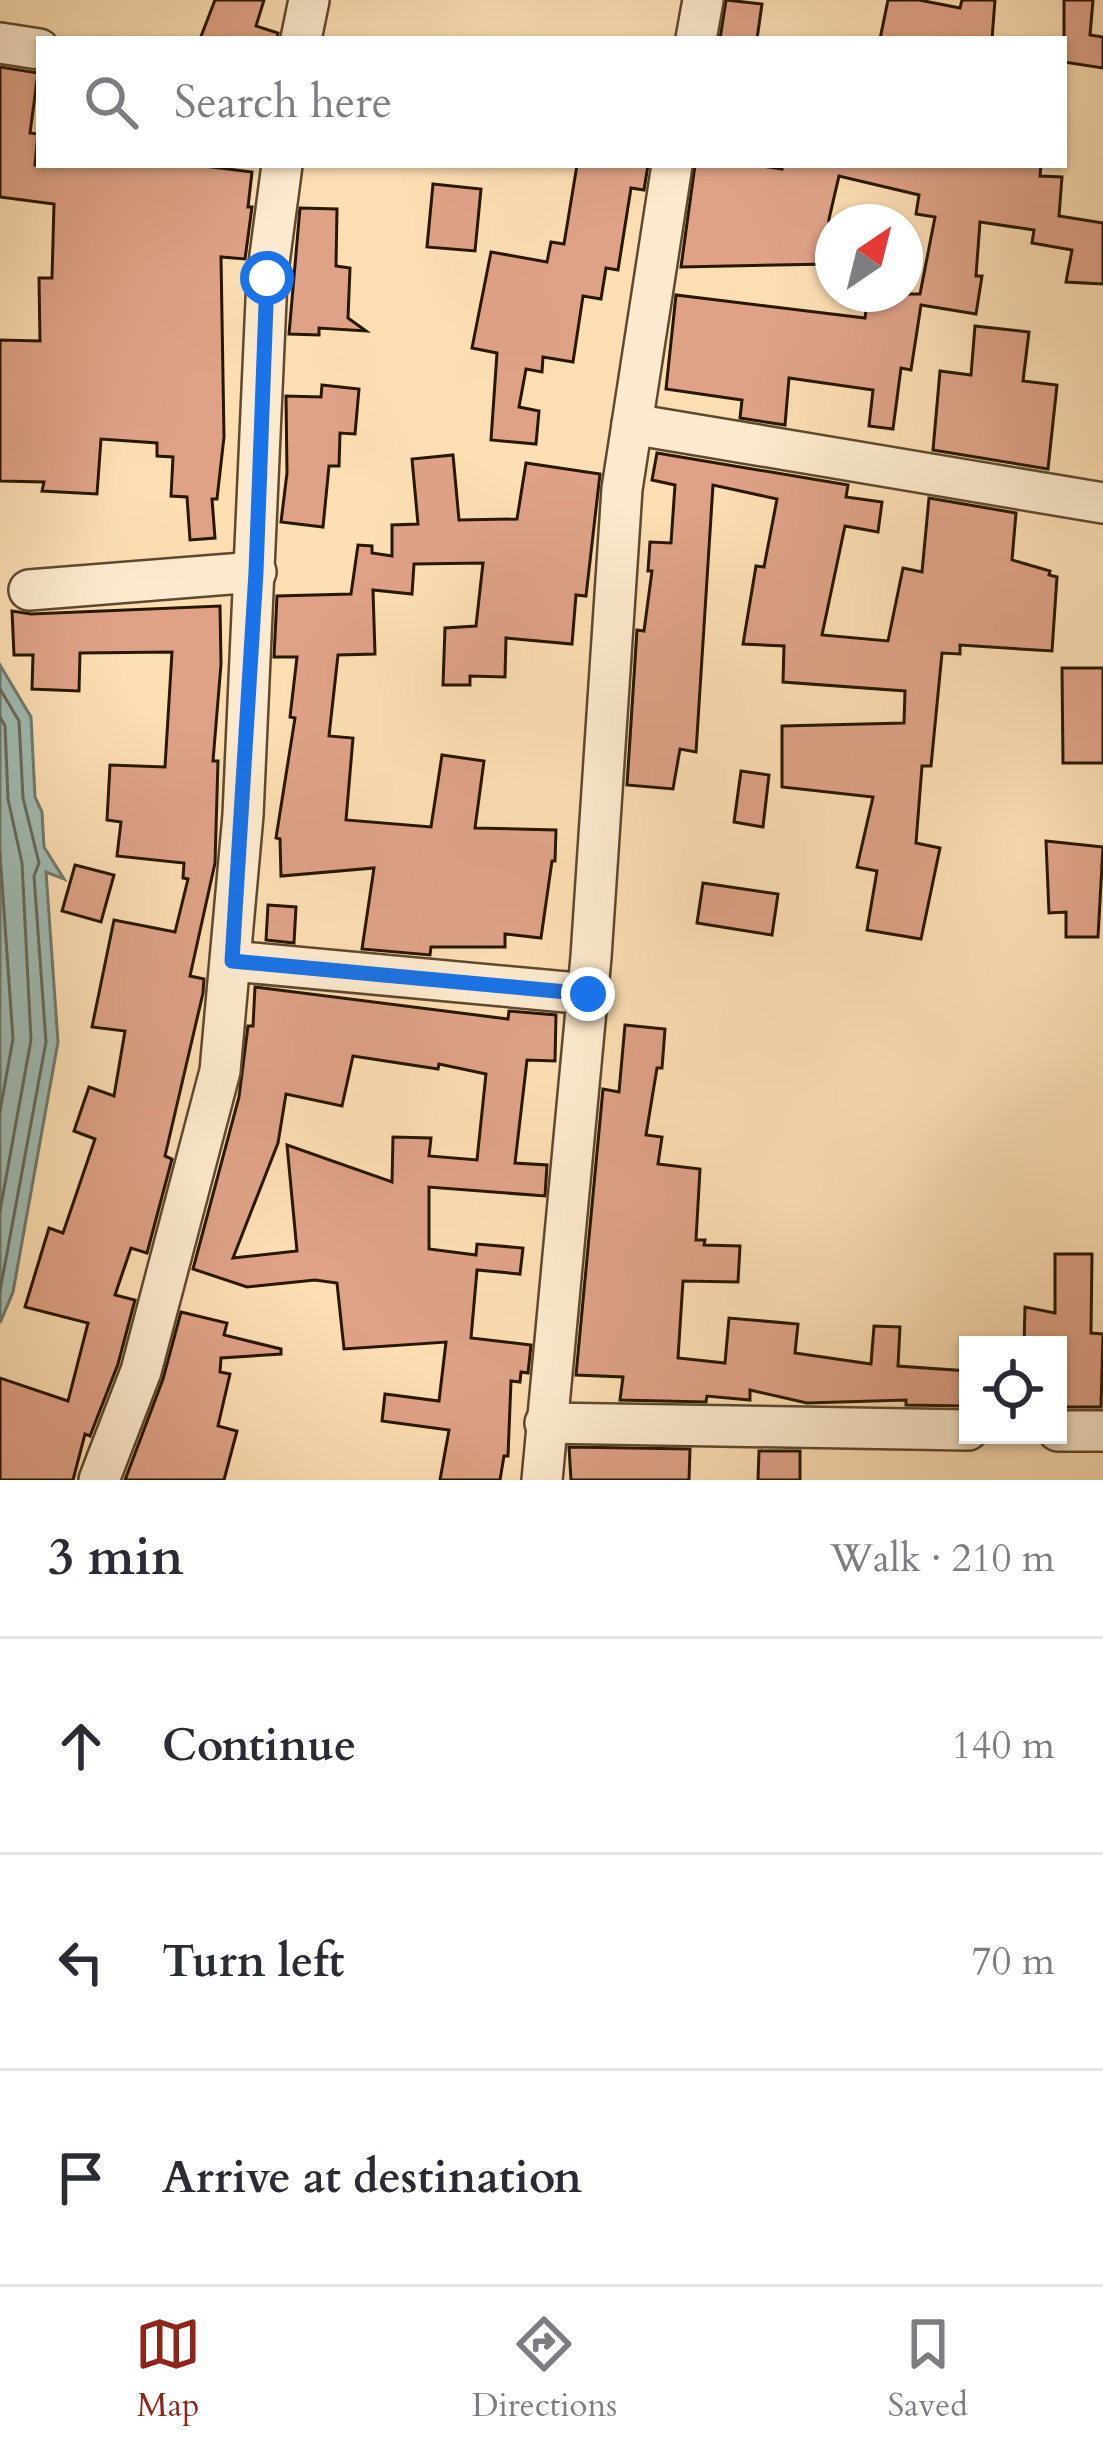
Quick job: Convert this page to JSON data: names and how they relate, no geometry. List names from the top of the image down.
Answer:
{
  "north": "top right",
  "page": {
    "search": "Search here",
    "heading": ["3 min", "Walk · 210 m"],
    "list": [
      ["Continue", "140 m"],
      ["Turn left", "70 m"],
      "Arrive at destination"
    ],
    "nav": ["Map", "Directions", "Saved"]
  }
}
